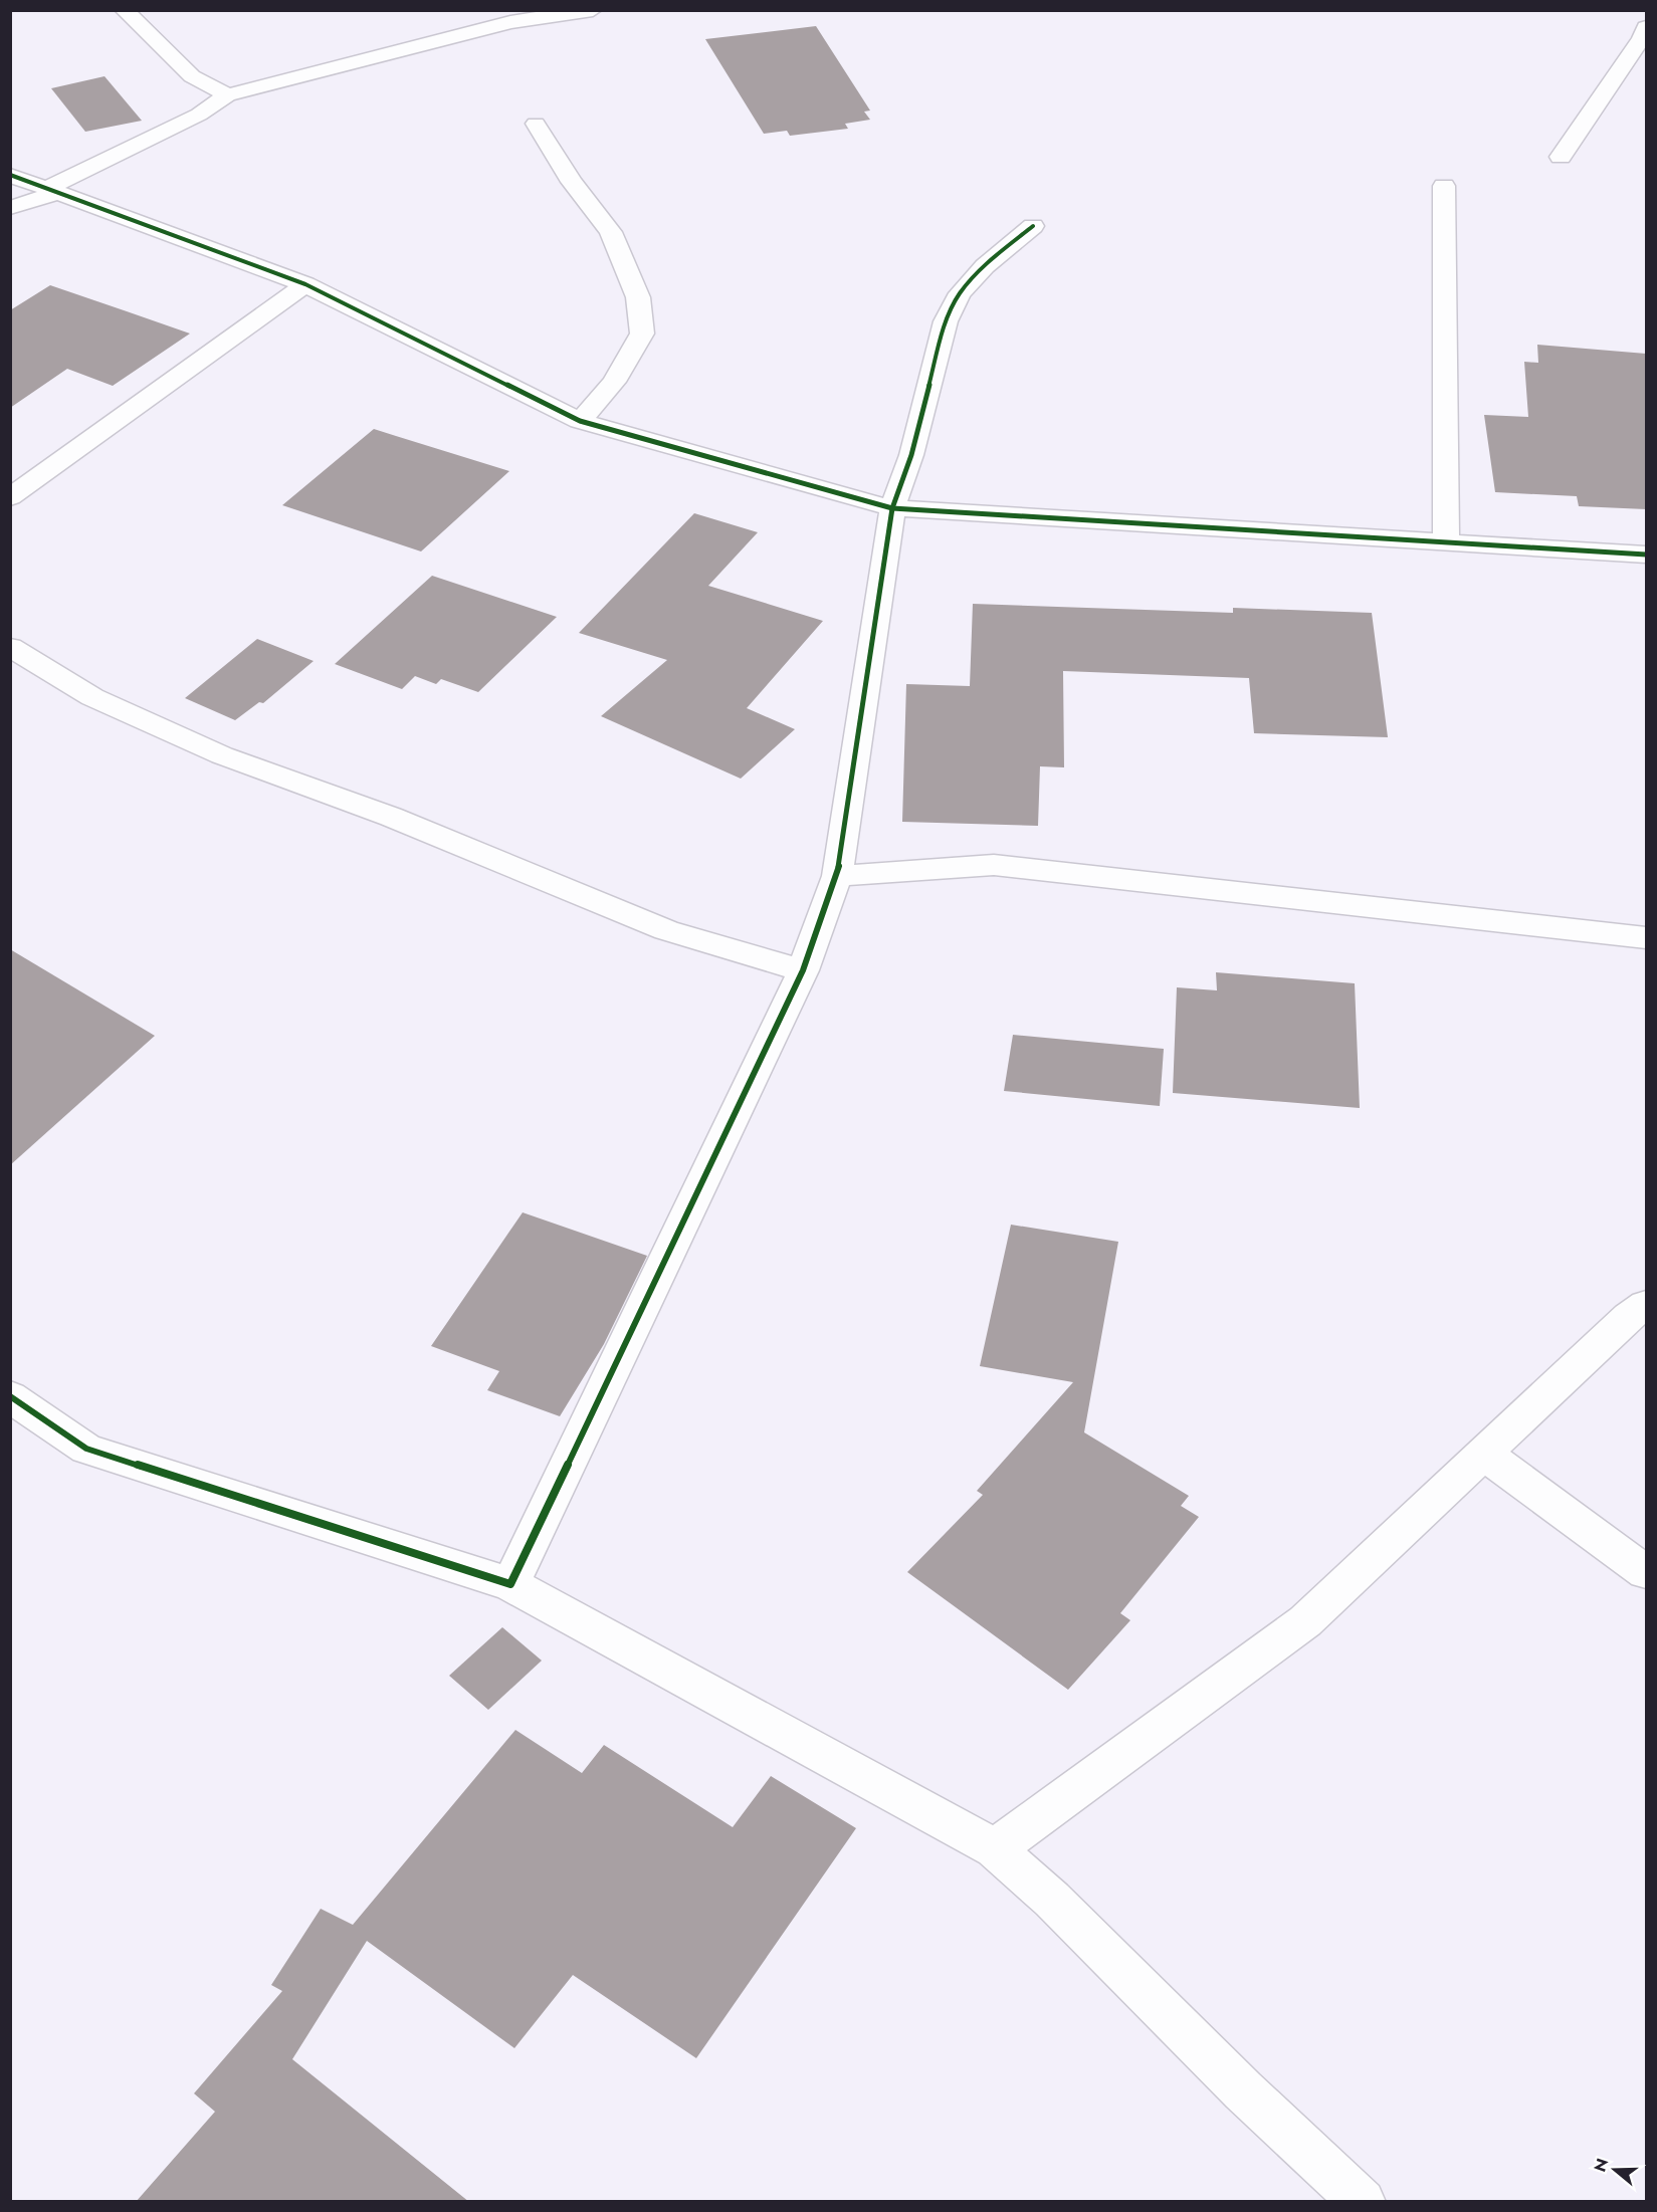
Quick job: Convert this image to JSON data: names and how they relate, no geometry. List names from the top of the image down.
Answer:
{
  "north": "left"
}
